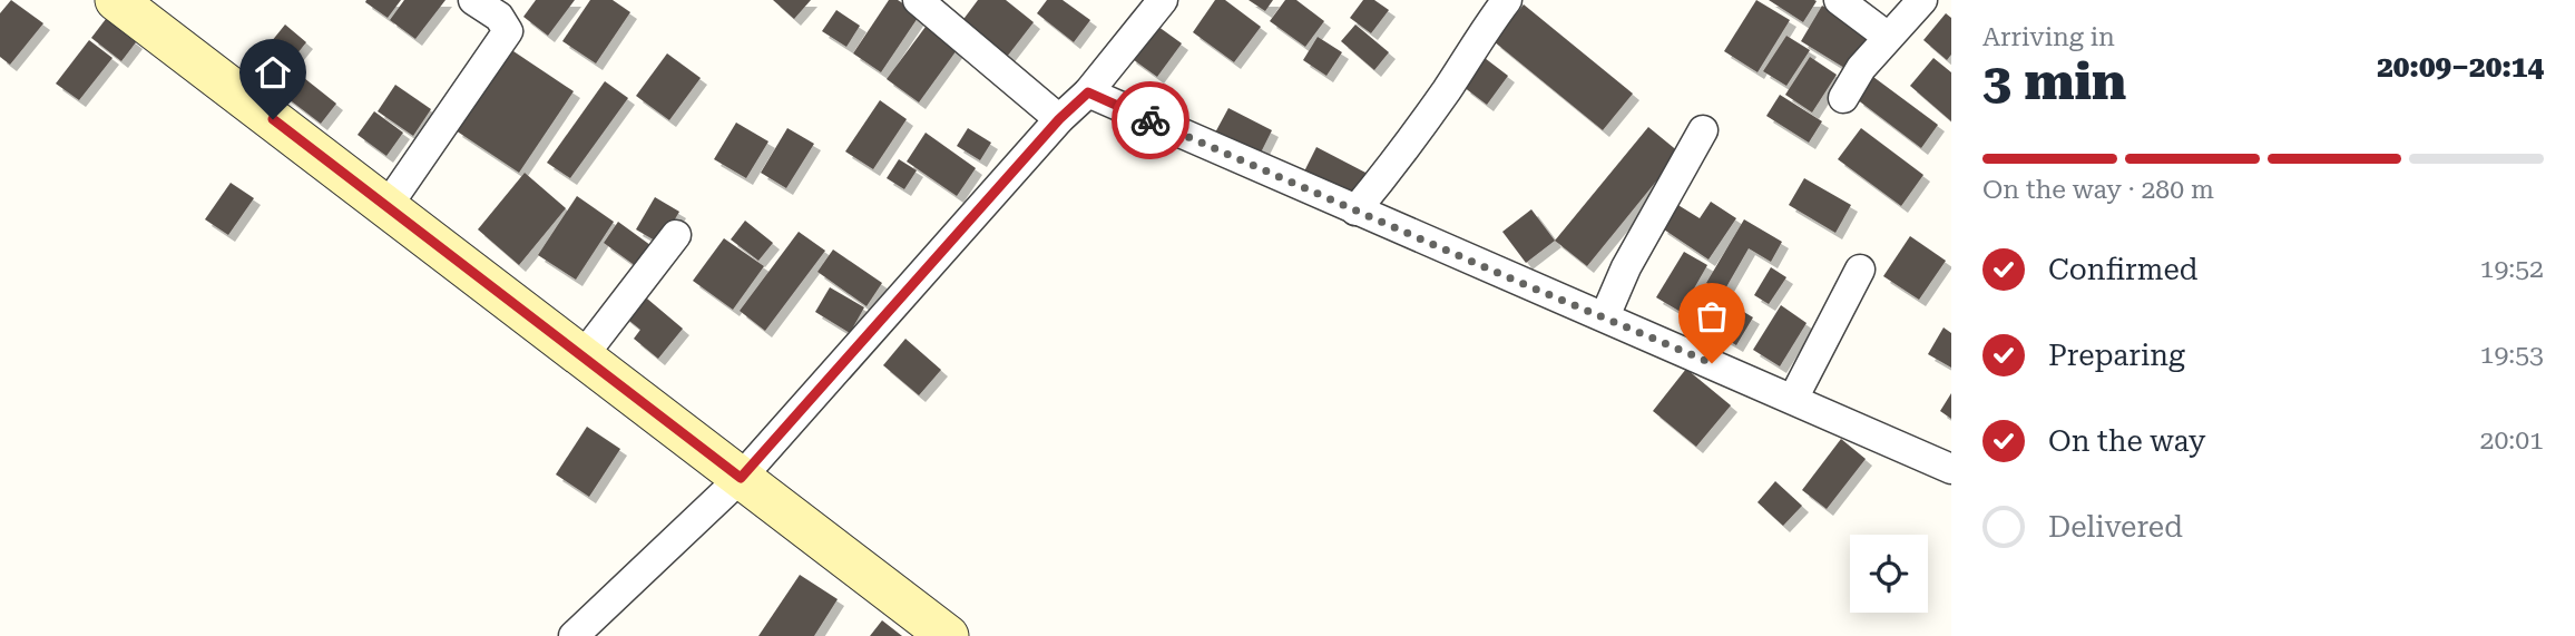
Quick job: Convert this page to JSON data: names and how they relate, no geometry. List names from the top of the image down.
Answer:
{
  "page": {
    "heading": ["3 min", "Arriving in", "20:09–20:14"],
    "bar": "On the way · 280 m",
    "list": [
      ["Confirmed", "19:52"],
      ["Preparing", "19:53"],
      ["On the way", "20:01"],
      "Delivered"
    ]
  }
}
